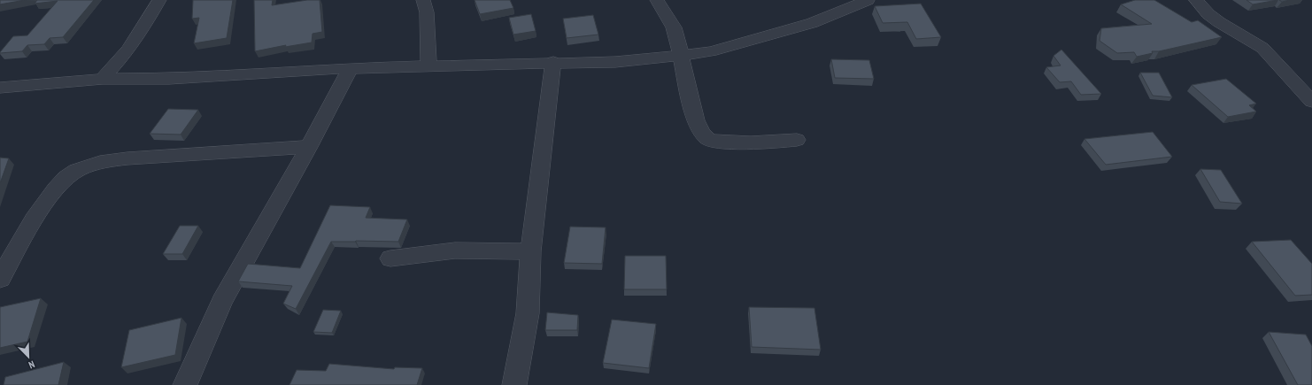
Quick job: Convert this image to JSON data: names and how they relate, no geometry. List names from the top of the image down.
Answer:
{
  "north": "bottom right"
}
